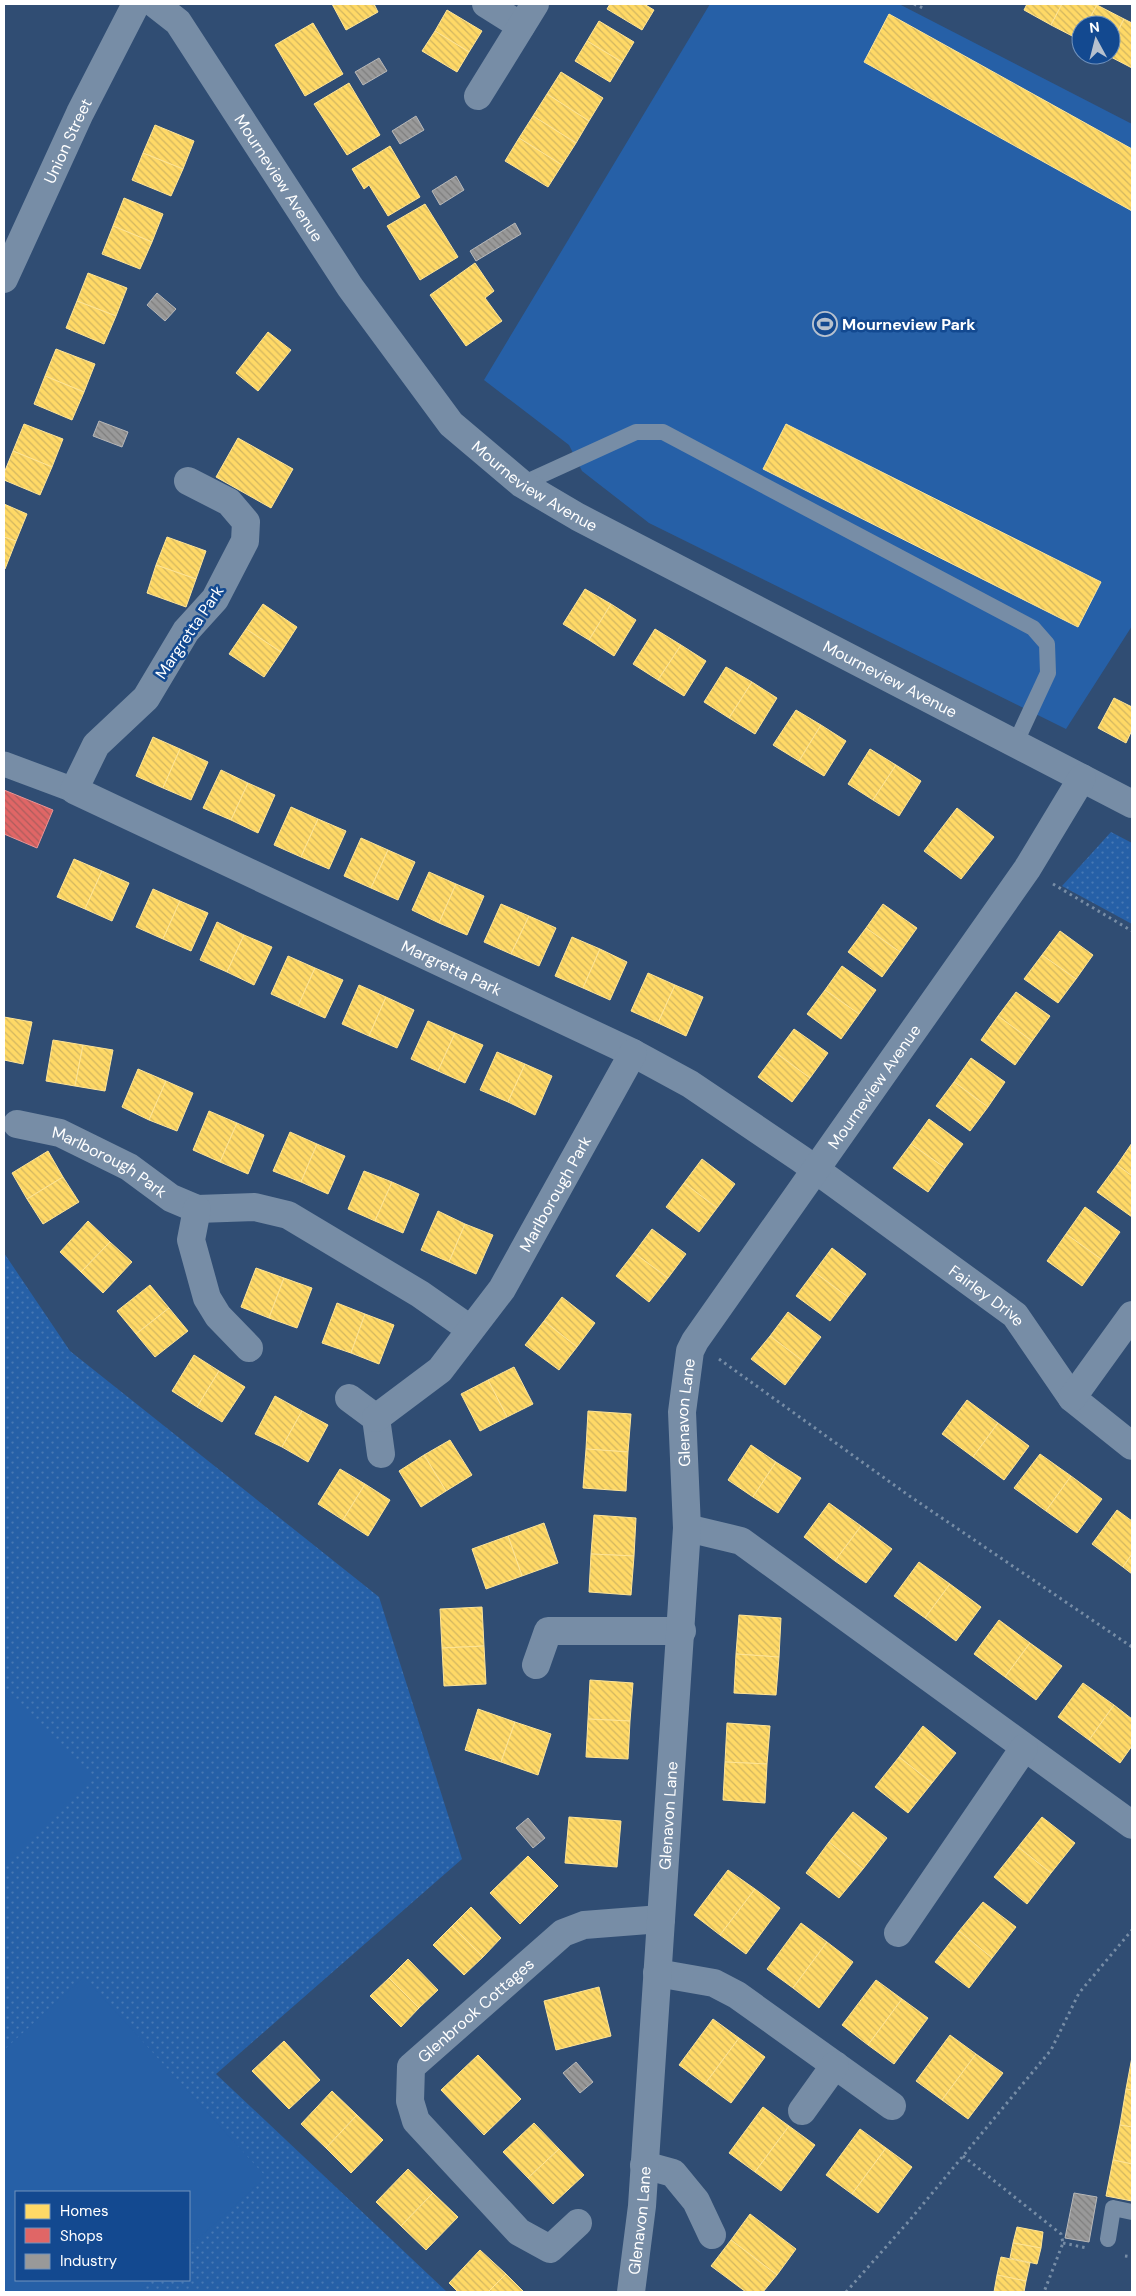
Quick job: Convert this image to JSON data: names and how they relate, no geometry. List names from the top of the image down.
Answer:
{
  "streets": {
    "street": [
      "Union Street",
      "Mourneview Avenue",
      "Margretta Park",
      "Marlborough Park",
      "Fairley Drive",
      "Glenavon Lane",
      "Glenbrook Cottages"
    ]
  },
  "crossings": [
    ["Mourneview Avenue", "Margretta Park"],
    ["Mourneview Avenue", "Fairley Drive"],
    ["Mourneview Avenue", "Glenavon Lane"],
    ["Margretta Park", "Marlborough Park"],
    ["Margretta Park", "Fairley Drive"],
    ["Glenavon Lane", "Glenbrook Cottages"]
  ],
  "places": {
    "sports": ["Mourneview Park"]
  },
  "legend": ["Homes", "Shops", "Industry"],
  "north": "top"
}
